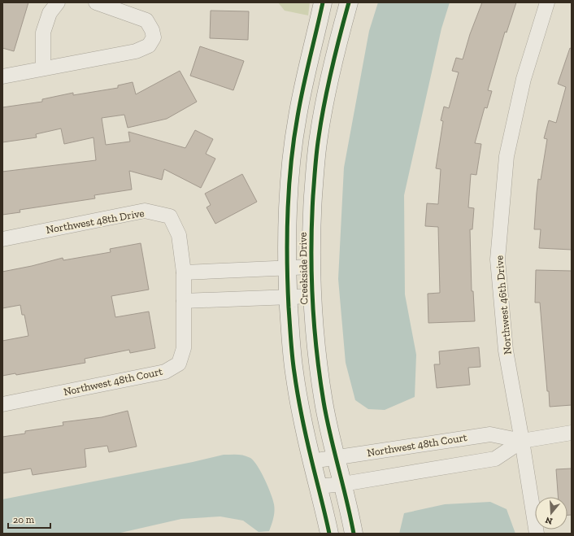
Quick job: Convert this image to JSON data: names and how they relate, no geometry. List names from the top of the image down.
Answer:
{
  "streets": {
    "street": [
      "Northwest 48th Drive",
      "Creekside Drive",
      "Northwest 46th Drive",
      "Northwest 48th Court"
    ]
  },
  "crossings": [
    ["Northwest 48th Drive", "Northwest 48th Court"],
    ["Creekside Drive", "Northwest 48th Court"],
    ["Northwest 46th Drive", "Northwest 48th Court"]
  ],
  "scale_bar": "20 m",
  "north": "bottom"
}
